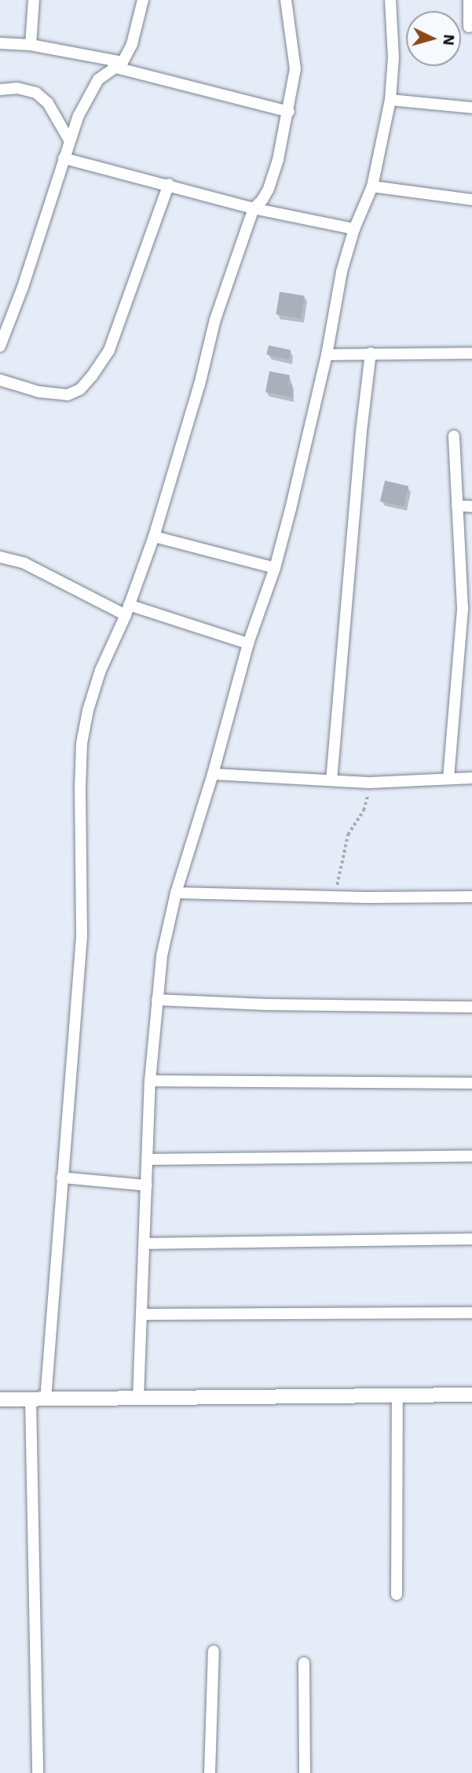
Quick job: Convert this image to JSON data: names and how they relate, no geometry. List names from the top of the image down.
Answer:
{
  "north": "right"
}
